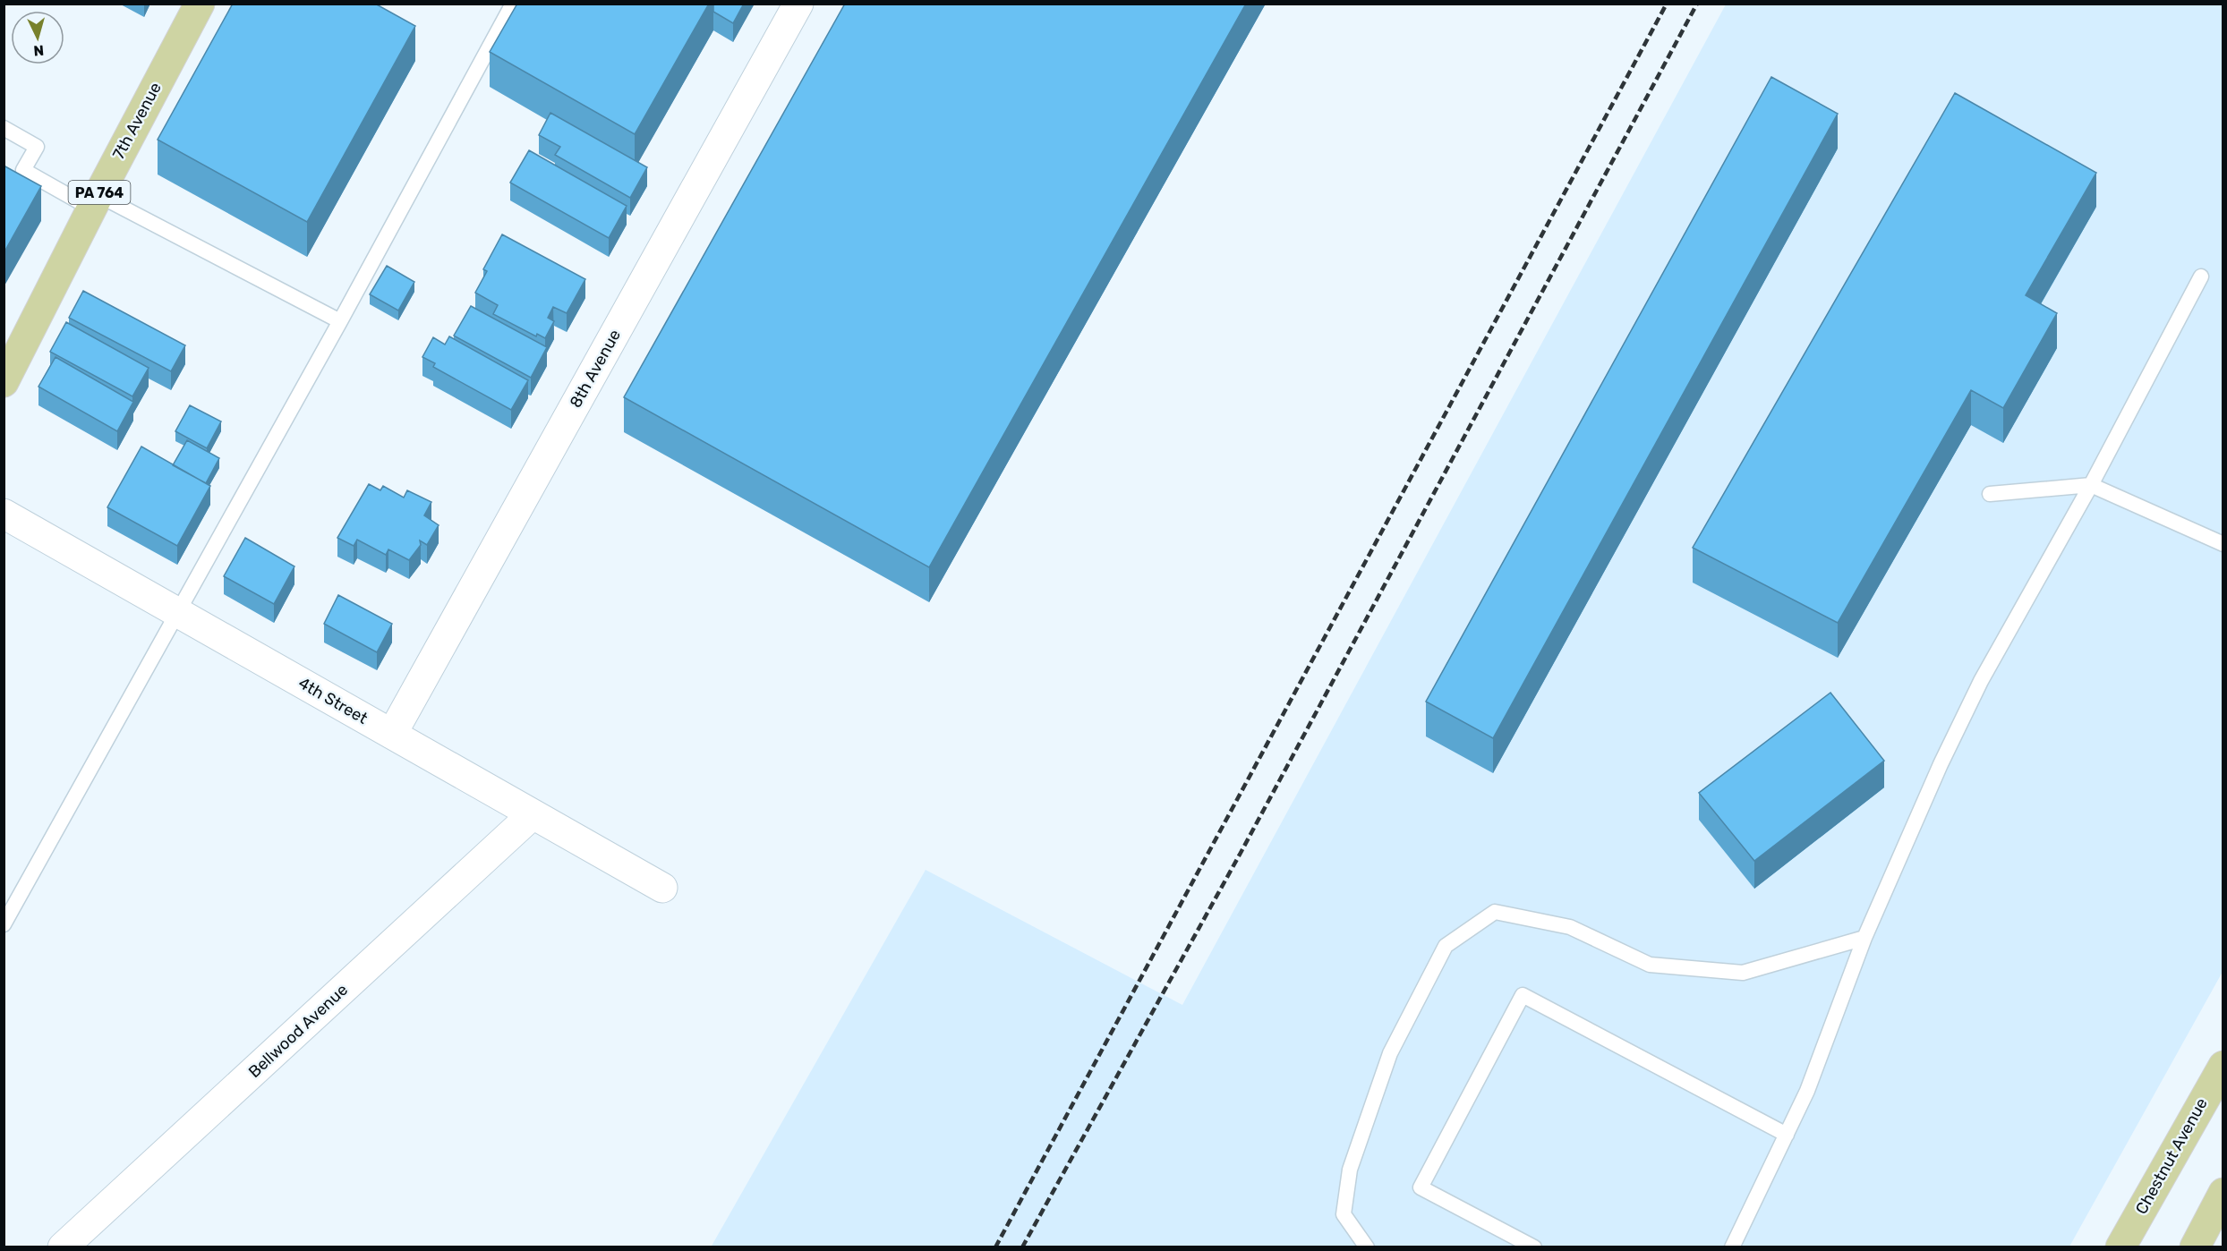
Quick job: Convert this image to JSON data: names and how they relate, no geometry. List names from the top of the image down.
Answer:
{
  "streets": {
    "main road": ["7th Avenue", "PA 764", "Chestnut Avenue"],
    "street": ["8th Avenue", "4th Street", "Bellwood Avenue"]
  },
  "crossings": [
    ["8th Avenue", "4th Street"],
    ["4th Street", "Bellwood Avenue"]
  ],
  "north": "bottom"
}
